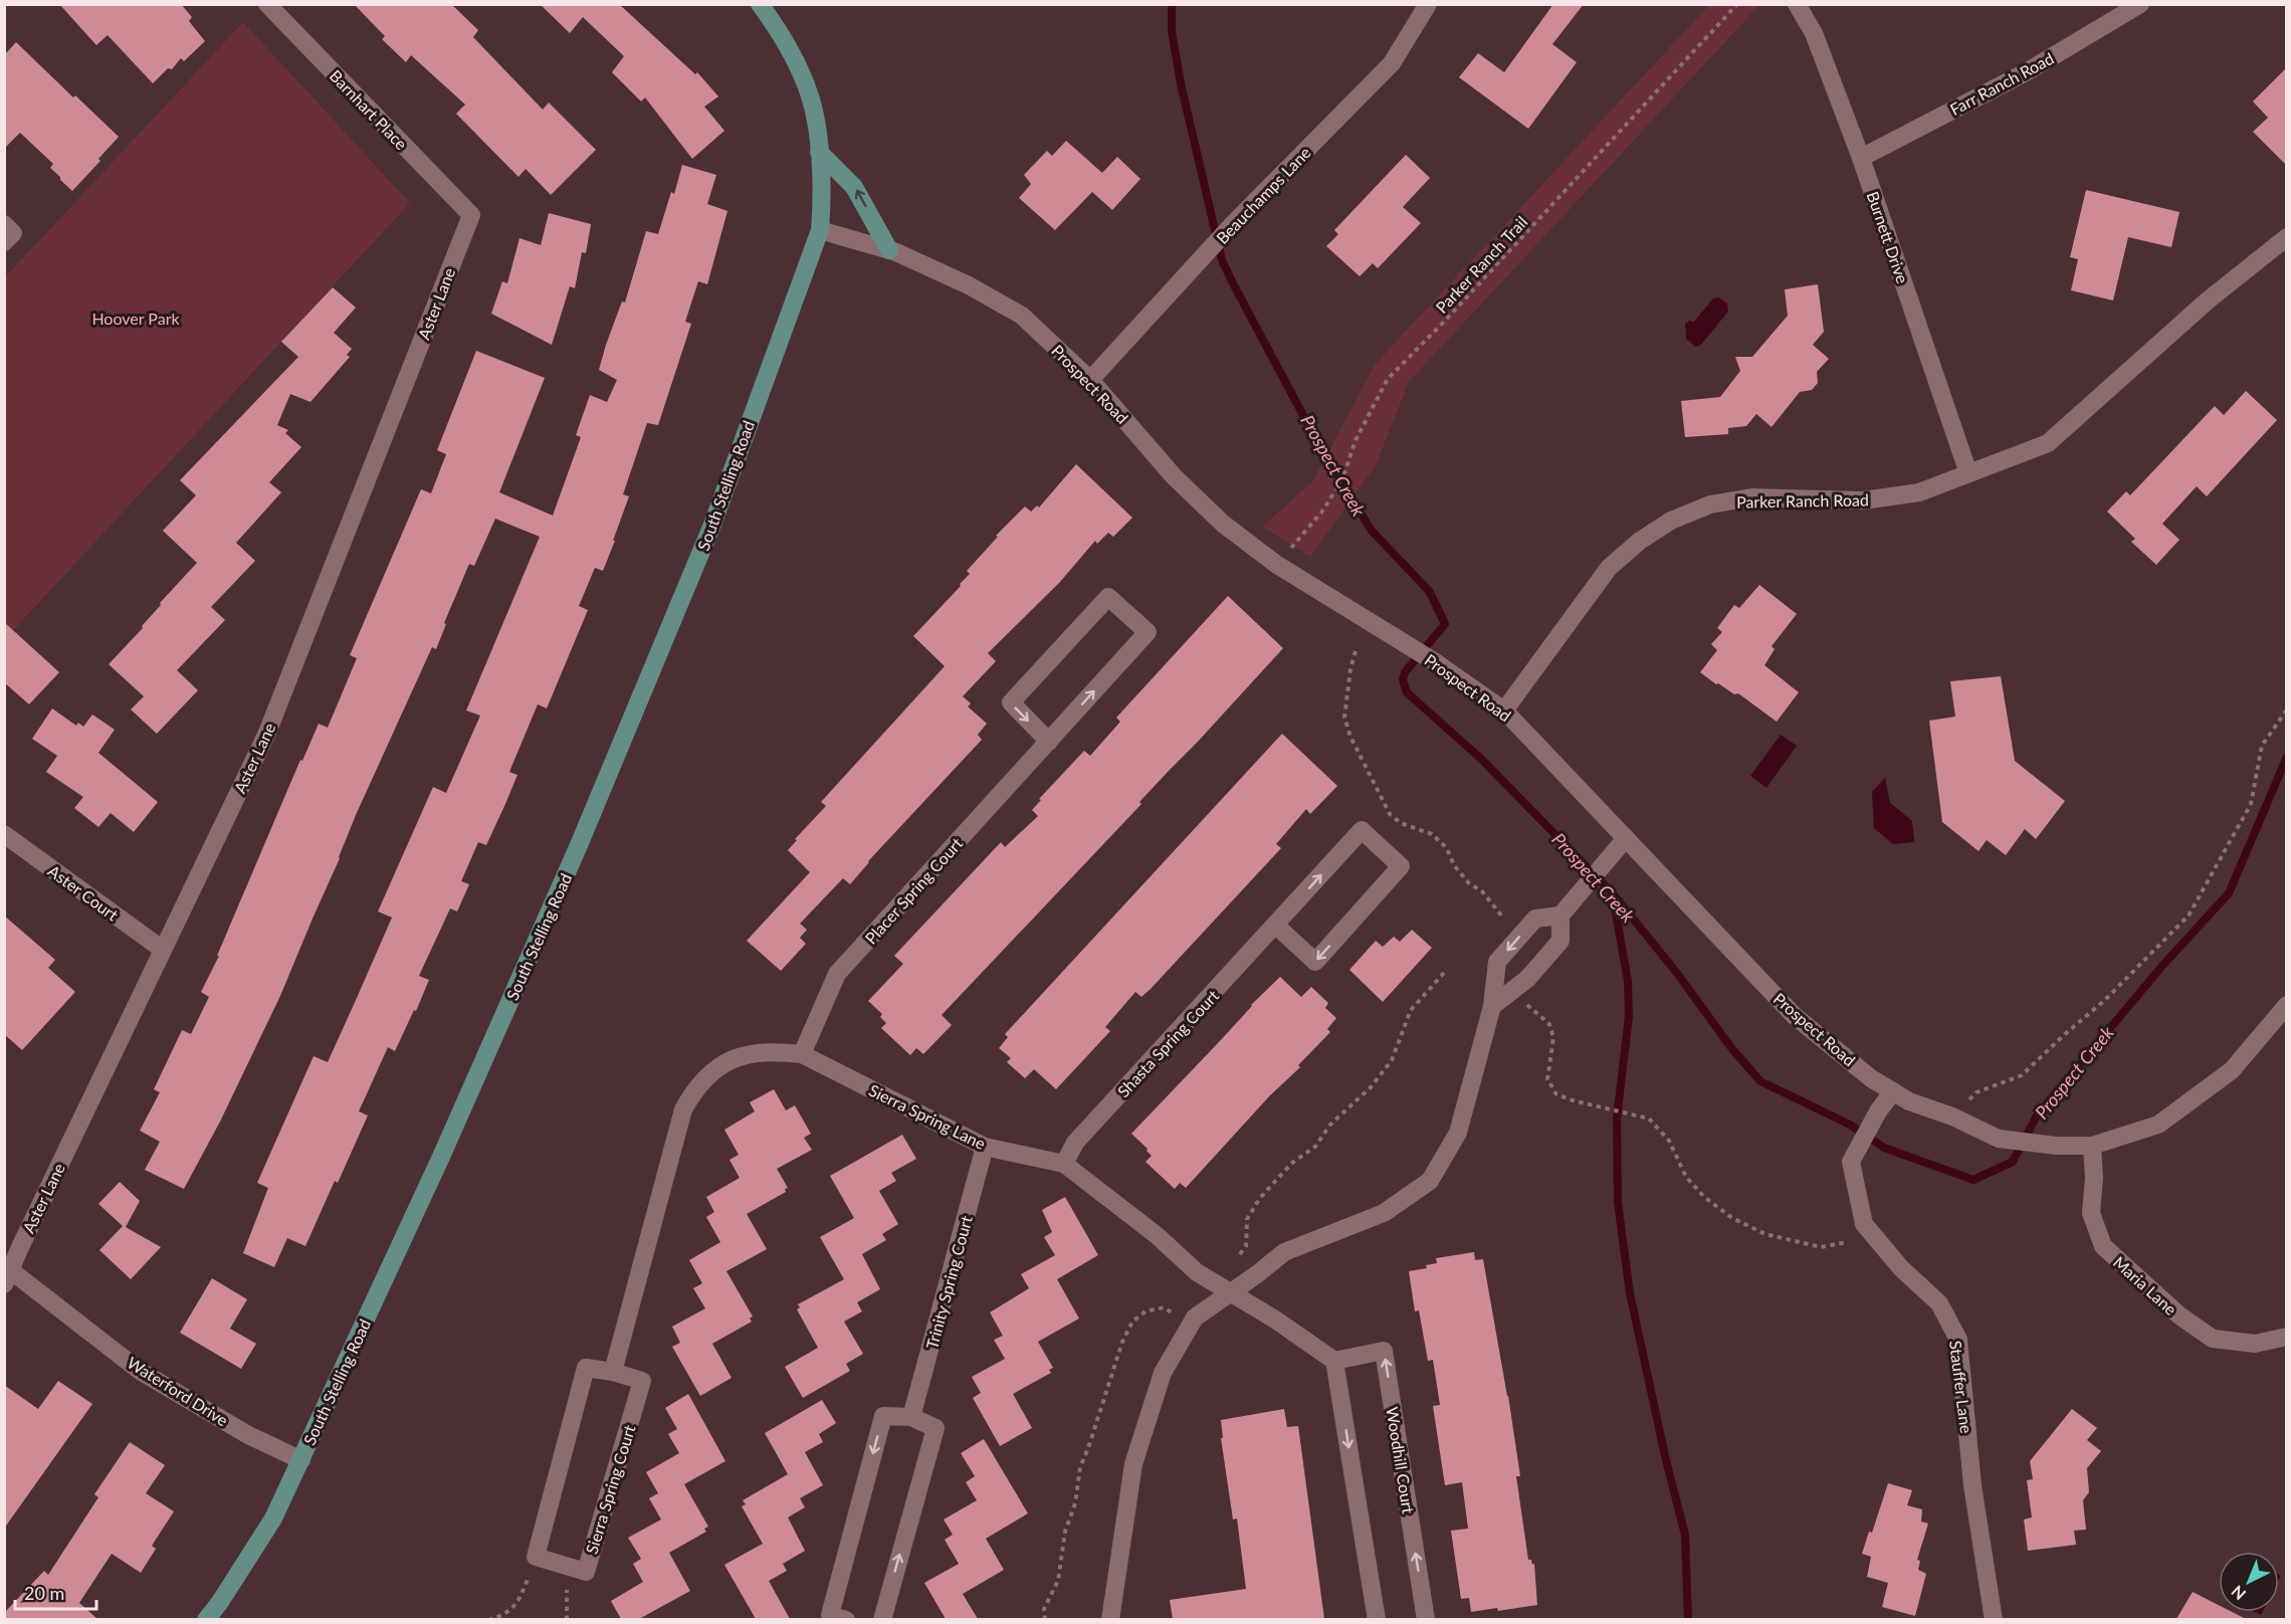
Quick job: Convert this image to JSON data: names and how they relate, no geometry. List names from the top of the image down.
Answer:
{
  "streets": {
    "main road": ["South Stelling Road"],
    "street": [
      "Farr Ranch Road",
      "Barnhart Place",
      "Beauchamps Lane",
      "Burnett Drive",
      "Aster Lane",
      "Prospect Road",
      "Parker Ranch Road",
      "Placer Spring Court",
      "Aster Court",
      "Shasta Spring Court",
      "Sierra Spring Lane",
      "Trinity Spring Court",
      "Maria Lane",
      "Stauffer Lane",
      "Waterford Drive",
      "Woodhill Court",
      "Sierra Spring Court"
    ],
    "path": ["Parker Ranch Trail"]
  },
  "crossings": [
    ["Farr Ranch Road", "Burnett Drive"],
    ["Barnhart Place", "Aster Lane"],
    ["Beauchamps Lane", "Prospect Road"],
    ["Burnett Drive", "Parker Ranch Road"],
    ["Parker Ranch Trail", "Prospect Road"],
    ["Aster Lane", "Aster Court"],
    ["Aster Lane", "Waterford Drive"],
    ["Prospect Road", "South Stelling Road"],
    ["Prospect Road", "Parker Ranch Road"],
    ["Prospect Road", "Maria Lane"],
    ["Prospect Road", "Stauffer Lane"],
    ["South Stelling Road", "Waterford Drive"],
    ["Placer Spring Court", "Sierra Spring Lane"],
    ["Shasta Spring Court", "Sierra Spring Lane"],
    ["Sierra Spring Lane", "Trinity Spring Court"]
  ],
  "water": ["Prospect Creek"],
  "parks": ["Hoover Park"],
  "scale_bar": "20 m",
  "north": "bottom left"
}
